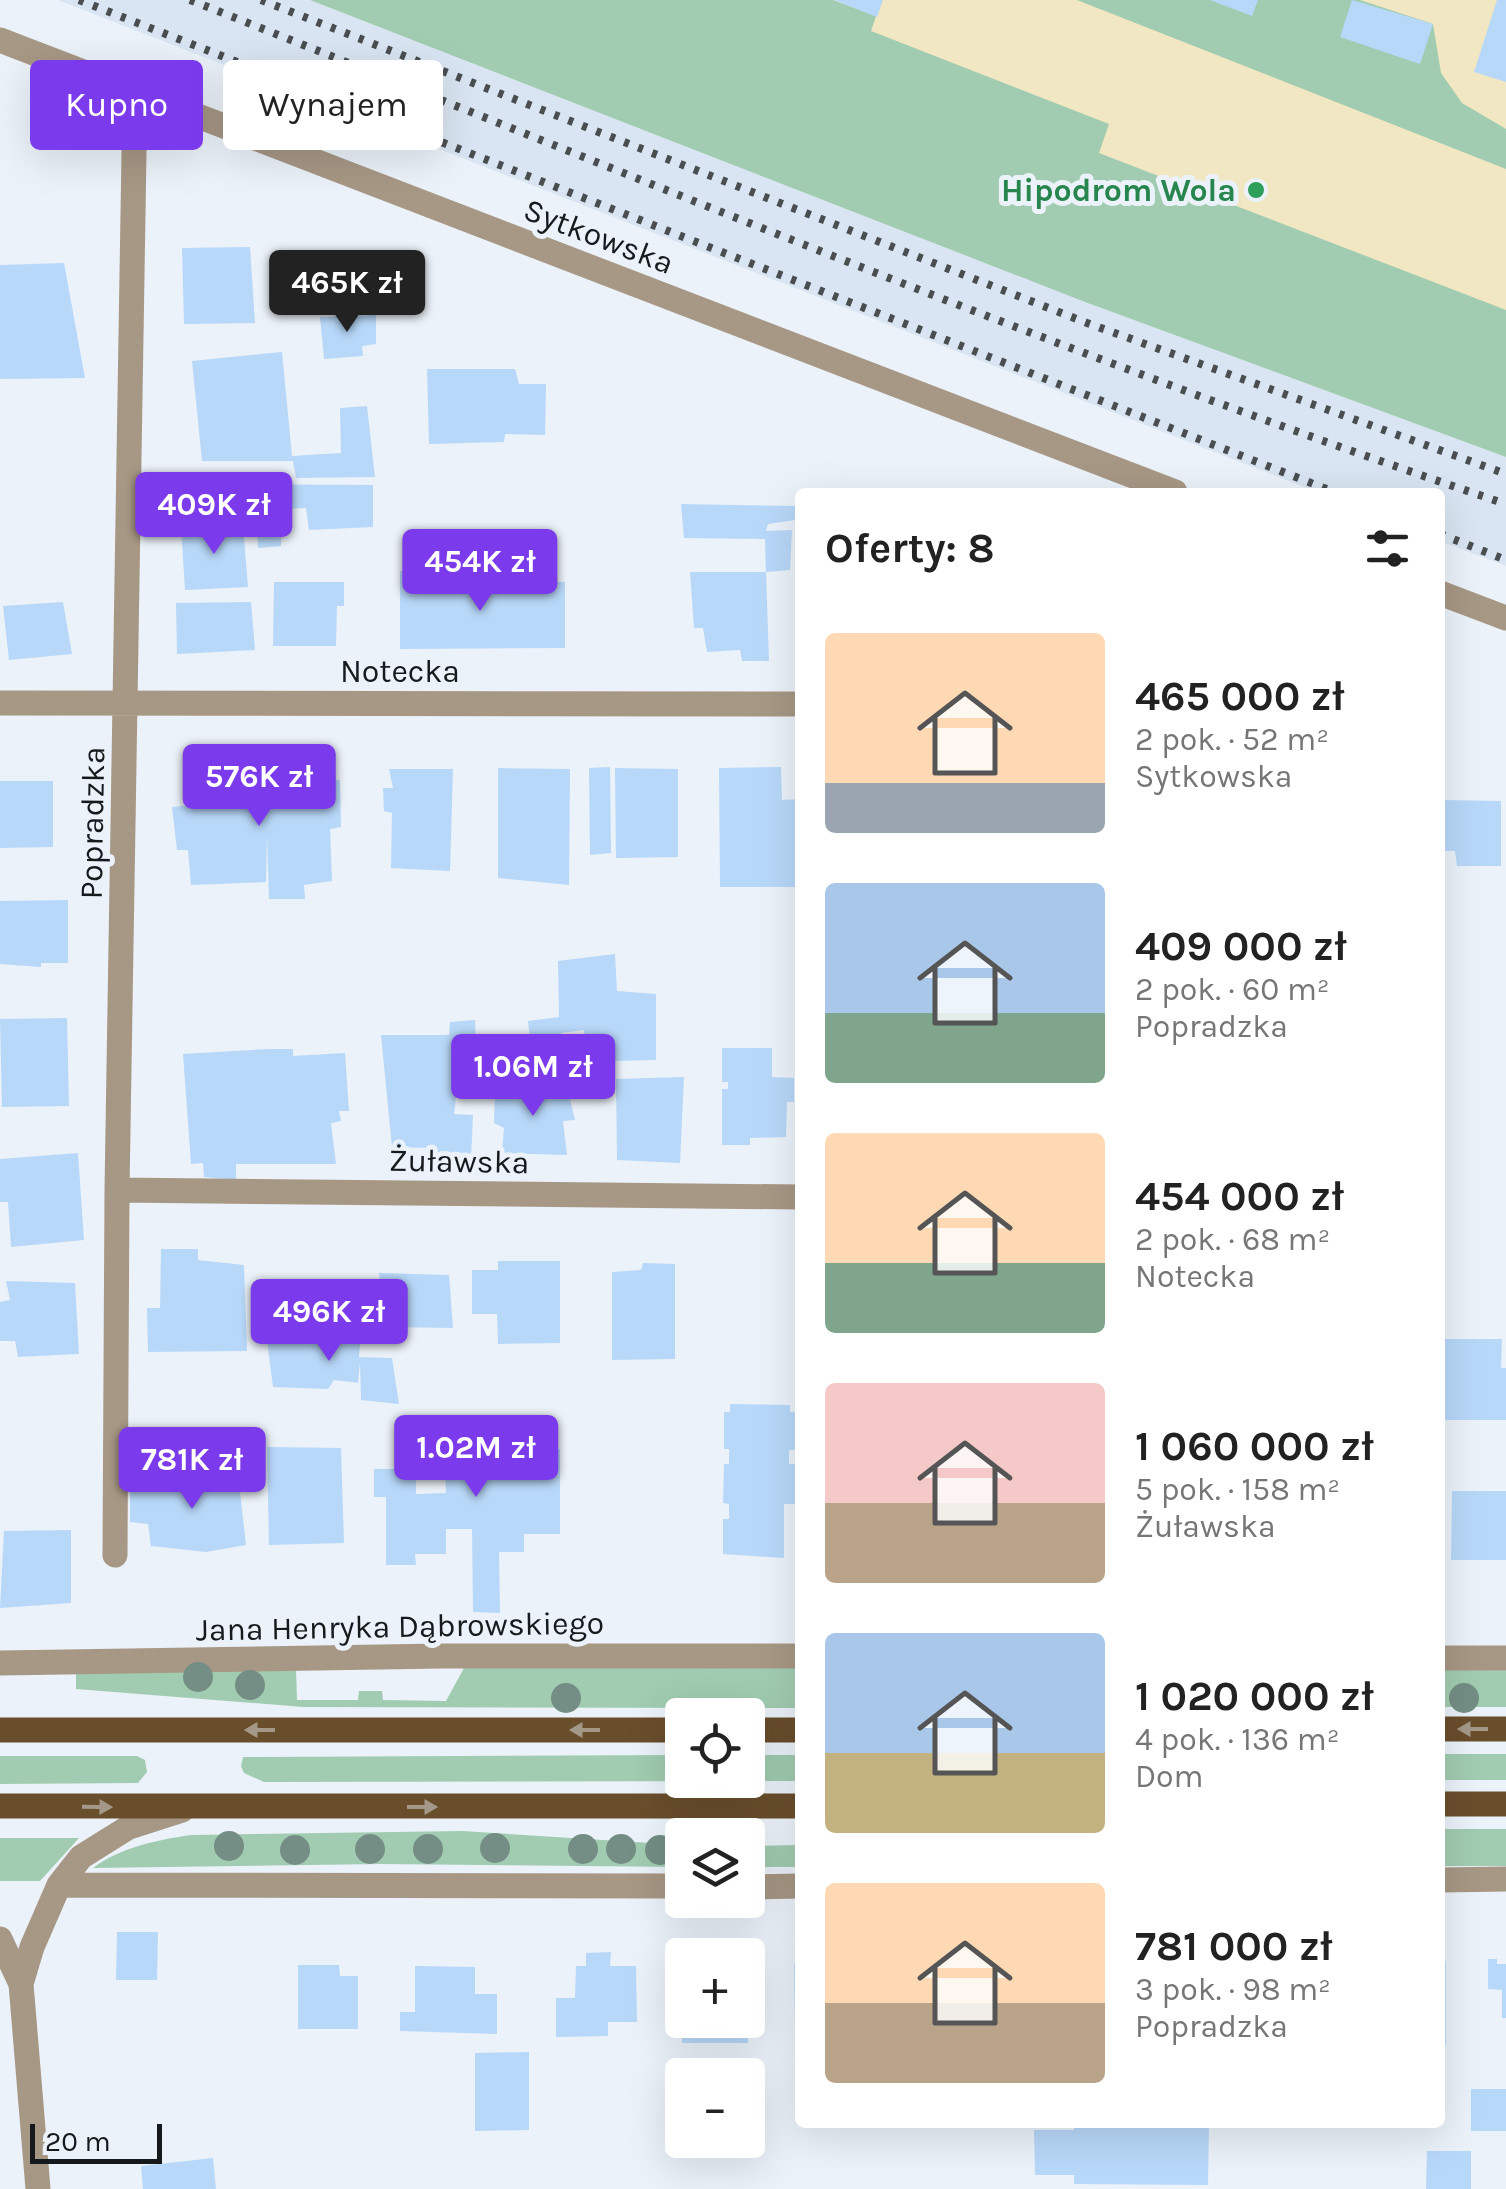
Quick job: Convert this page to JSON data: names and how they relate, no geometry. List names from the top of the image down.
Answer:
{
  "streets": {
    "street": [
      "Sytkowska",
      "Notecka",
      "Popradzka",
      "Żuławska",
      "Jana Henryka Dąbrowskiego"
    ]
  },
  "crossings": [
    ["Notecka", "Popradzka"],
    ["Popradzka", "Żuławska"]
  ],
  "places": ["Hipodrom Wola"],
  "scale_bar": "20 m",
  "page": {
    "chip": ["Kupno", "Wynajem"],
    "price": [
      "465K zł",
      "409K zł",
      "454K zł",
      "576K zł",
      "1.06M zł",
      "496K zł",
      "1.02M zł",
      "781K zł"
    ],
    "heading": "Oferty: 8",
    "list": [
      {
        "name": "465 000 zł",
        "note": "2 pok. · 52 m² · Sytkowska"
      },
      {
        "name": "409 000 zł",
        "note": "2 pok. · 60 m² · Popradzka"
      },
      {
        "name": "454 000 zł",
        "note": "2 pok. · 68 m² · Notecka"
      },
      {
        "name": "1 060 000 zł",
        "note": "5 pok. · 158 m² · Żuławska"
      },
      {
        "name": "1 020 000 zł",
        "note": "4 pok. · 136 m² · Dom"
      },
      {
        "name": "781 000 zł",
        "note": "3 pok. · 98 m² · Popradzka"
      }
    ],
    "map_buttons": ["+", "−"],
    "scale": "20 m"
  }
}
